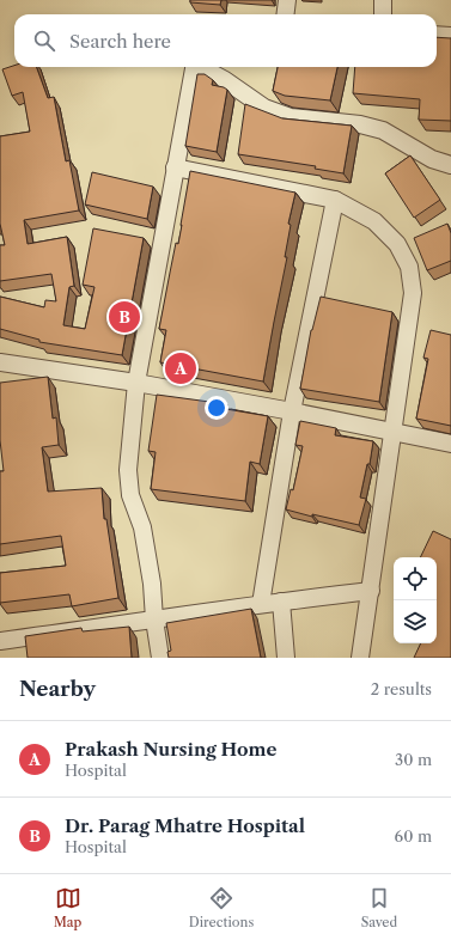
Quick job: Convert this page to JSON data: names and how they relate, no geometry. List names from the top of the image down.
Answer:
{
  "page": {
    "search": "Search here",
    "pins": ["B", "A"],
    "heading": ["Nearby", "2 results"],
    "list": [
      {
        "mark": "A",
        "name": "Prakash Nursing Home",
        "note": "Hospital",
        "value": "30 m"
      },
      {
        "mark": "B",
        "name": "Dr. Parag Mhatre Hospital",
        "note": "Hospital",
        "value": "60 m"
      }
    ],
    "nav": ["Map", "Directions", "Saved"]
  }
}
